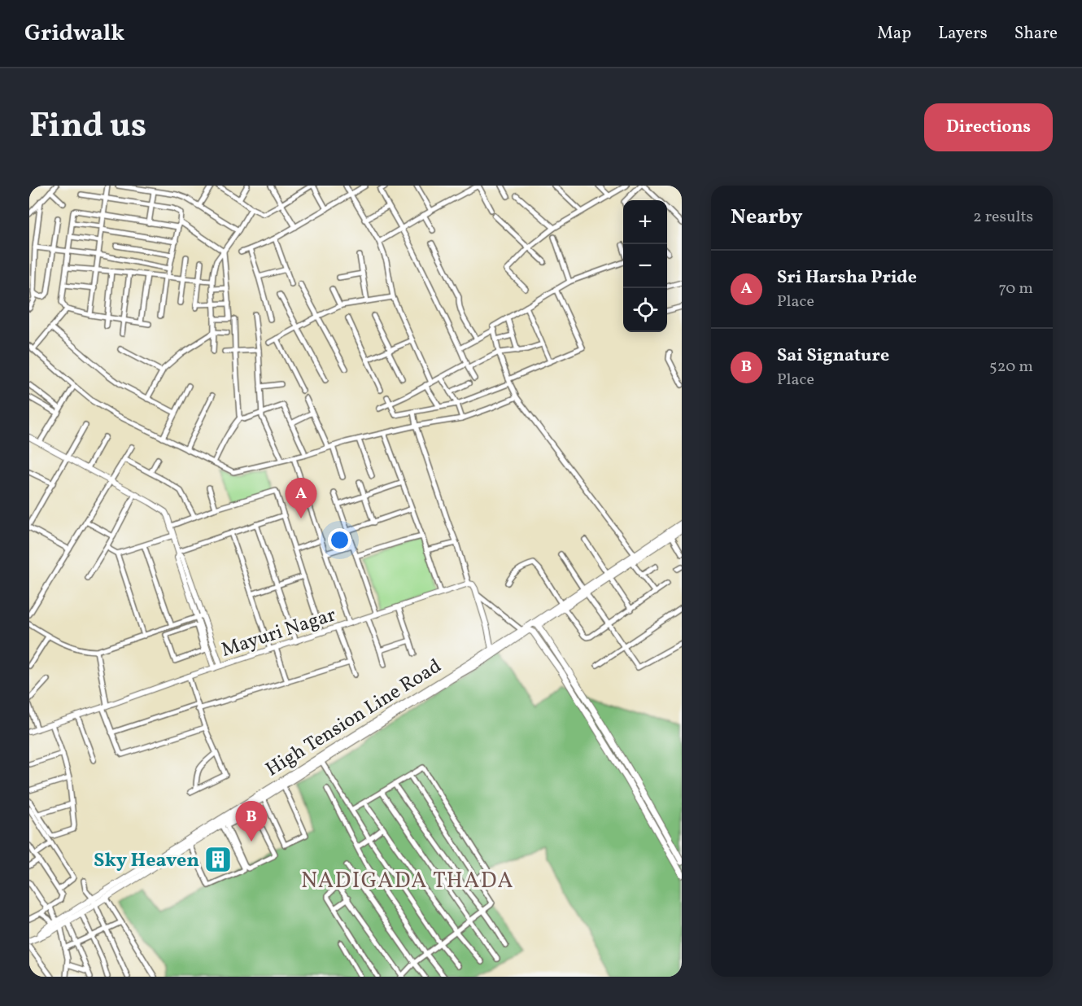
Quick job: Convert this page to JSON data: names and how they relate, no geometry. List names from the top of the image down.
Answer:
{
  "streets": {
    "main road": ["High Tension Line Road"],
    "street": ["Mayuri Nagar"]
  },
  "districts": ["NADIGADA THADA"],
  "places": {
    "building": ["Sky Heaven"]
  },
  "page": {
    "header": "Gridwalk",
    "nav": ["Map", "Layers", "Share"],
    "title": "Find us",
    "buttons": "Directions",
    "heading": ["Nearby", "2 results"],
    "map_buttons": ["+", "−"],
    "list": [
      {
        "mark": "A",
        "name": "Sri Harsha Pride",
        "note": "Place",
        "value": "70 m"
      },
      {
        "mark": "B",
        "name": "Sai Signature",
        "note": "Place",
        "value": "520 m"
      }
    ],
    "pins": ["A", "B"]
  }
}
